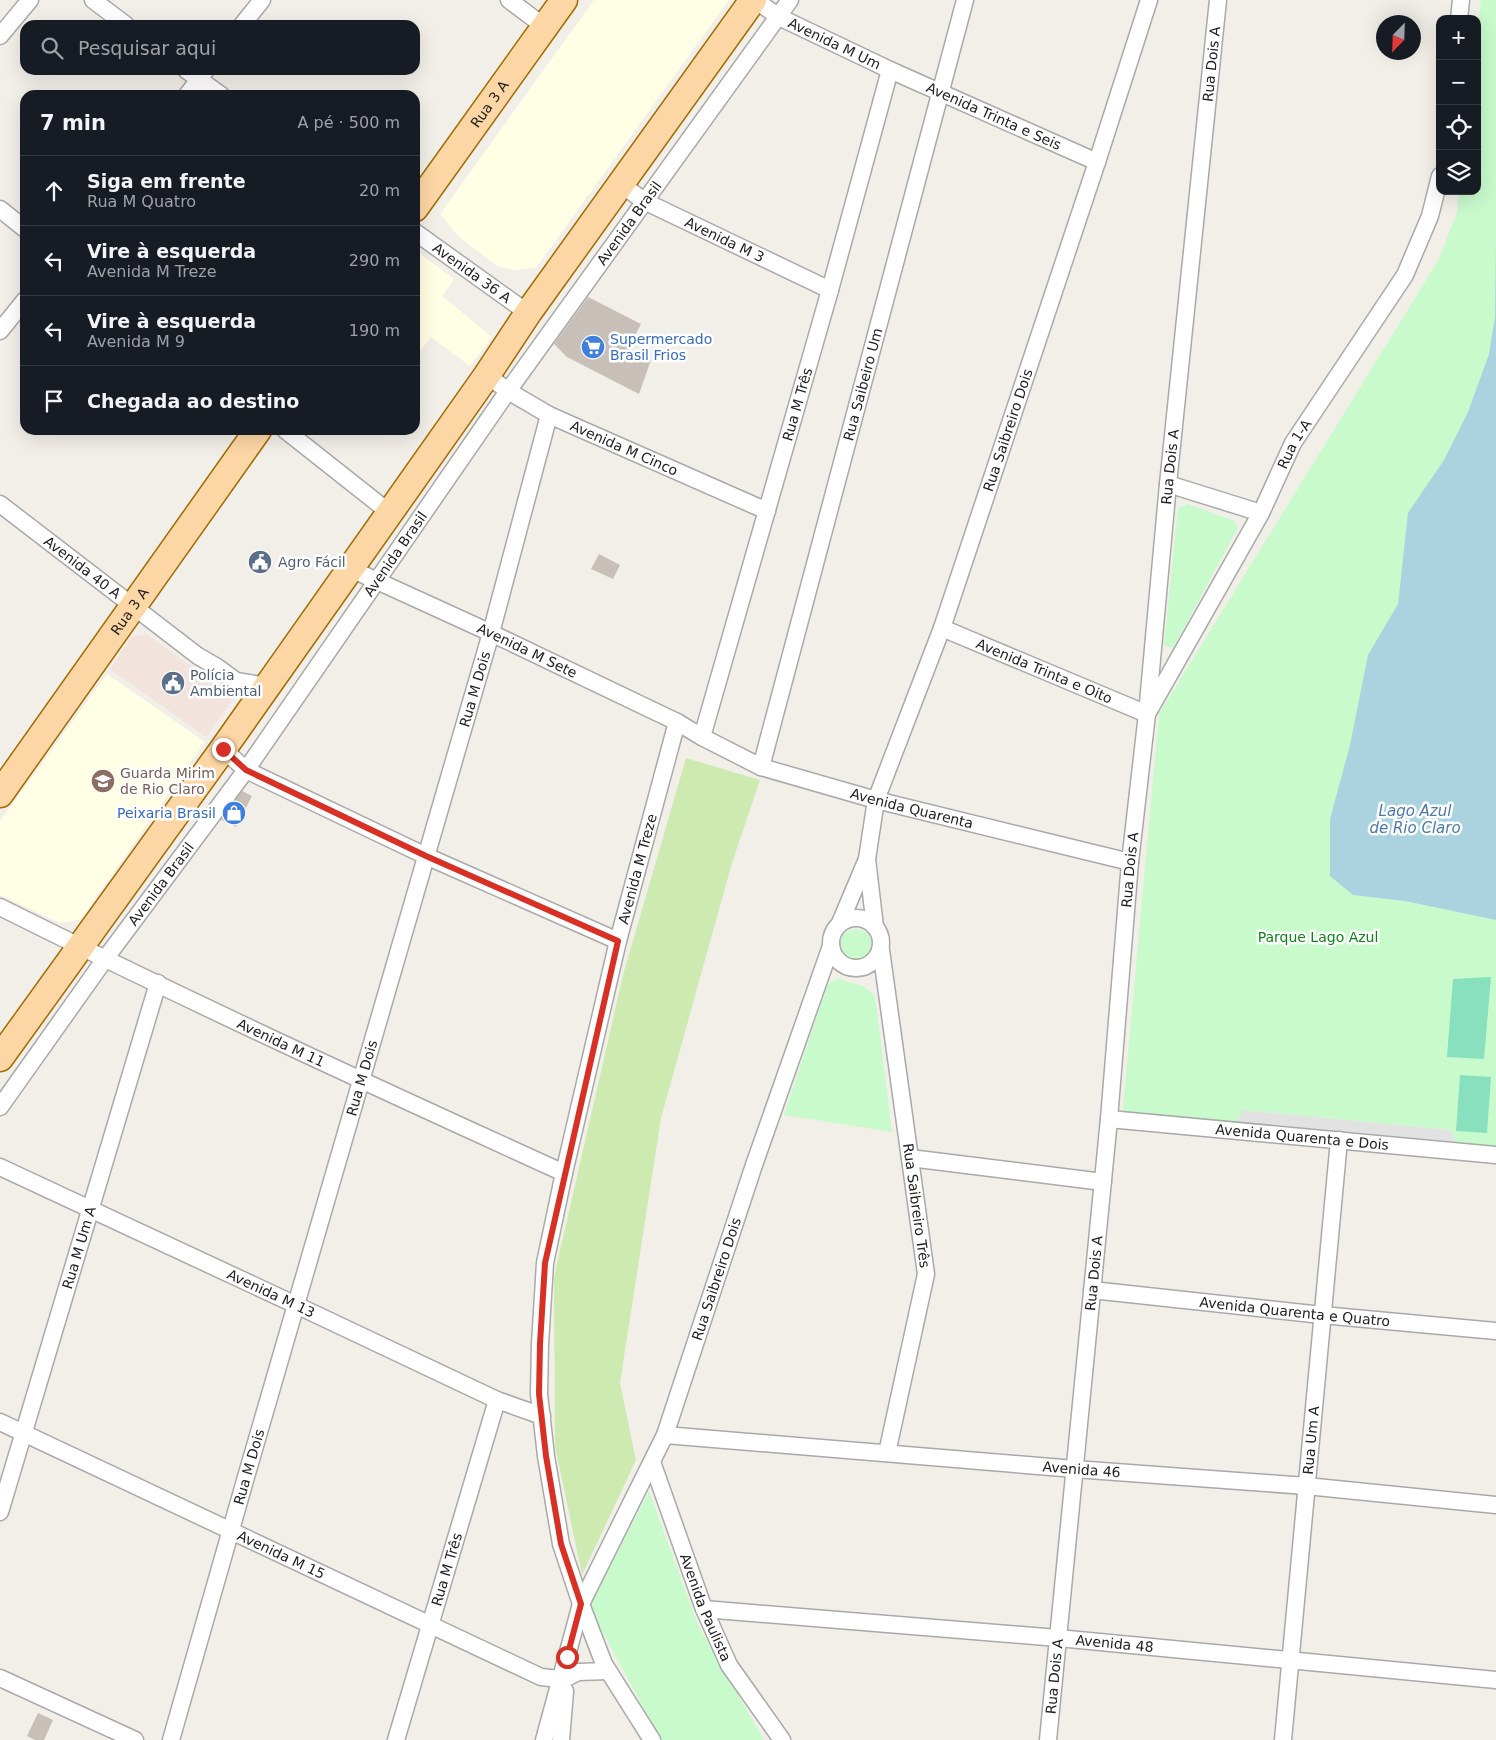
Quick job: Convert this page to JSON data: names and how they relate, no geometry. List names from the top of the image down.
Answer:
{
  "streets": {
    "main road": ["Rua 3 A", "Avenida Brasil"],
    "street": [
      "Avenida M Um",
      "Rua Dois A",
      "Avenida Trinta e Seis",
      "Avenida M 3",
      "Avenida 36 A",
      "Rua Saibeiro Um",
      "Rua M Três",
      "Rua Saibreiro Dois",
      "Rua 1-A",
      "Avenida M Cinco",
      "Avenida 40 A",
      "Avenida M Sete",
      "Avenida Trinta e Oito",
      "Rua M Dois",
      "Avenida Quarenta",
      "Avenida M Treze",
      "Avenida M 11",
      "Avenida Quarenta e Dois",
      "Rua Saibreiro Três",
      "Rua M Um A",
      "Avenida M 13",
      "Avenida Quarenta e Quatro",
      "Rua Um A",
      "Avenida 46",
      "Avenida M 15",
      "Avenida Paulista",
      "Avenida 48"
    ]
  },
  "crossings": [
    ["Avenida M Um", "Avenida Trinta e Seis"],
    ["Avenida M Um", "Avenida Brasil"],
    ["Avenida M Um", "Rua M Três"],
    ["Rua Dois A", "Rua 1-A"],
    ["Rua Dois A", "Avenida Trinta e Oito"],
    ["Rua Dois A", "Avenida Quarenta"],
    ["Rua Dois A", "Avenida Quarenta e Dois"],
    ["Rua Dois A", "Avenida Quarenta e Quatro"],
    ["Rua Dois A", "Avenida 46"],
    ["Rua Dois A", "Avenida 48"],
    ["Rua 3 A", "Avenida 40 A"],
    ["Avenida Trinta e Seis", "Rua Saibeiro Um"],
    ["Avenida Trinta e Seis", "Rua M Três"],
    ["Avenida Trinta e Seis", "Rua Saibreiro Dois"],
    ["Avenida Brasil", "Avenida M 3"],
    ["Avenida Brasil", "Avenida 36 A"],
    ["Avenida Brasil", "Avenida M Cinco"],
    ["Avenida Brasil", "Avenida 40 A"],
    ["Avenida Brasil", "Avenida M Sete"],
    ["Avenida Brasil", "Avenida M 11"],
    ["Avenida M 3", "Rua M Três"],
    ["Rua Saibeiro Um", "Avenida Quarenta"],
    ["Rua M Três", "Avenida M Cinco"],
    ["Rua M Três", "Avenida M Sete"],
    ["Rua M Três", "Avenida Quarenta"],
    ["Rua M Três", "Avenida M 13"],
    ["Rua M Três", "Avenida M 15"],
    ["Rua Saibreiro Dois", "Avenida Trinta e Oito"],
    ["Rua Saibreiro Dois", "Avenida Quarenta"],
    ["Rua Saibreiro Dois", "Avenida M Treze"],
    ["Rua Saibreiro Dois", "Rua Saibreiro Três"],
    ["Rua Saibreiro Dois", "Avenida 46"],
    ["Rua Saibreiro Dois", "Avenida M 15"],
    ["Rua Saibreiro Dois", "Avenida Paulista"],
    ["Rua 1-A", "Avenida Trinta e Oito"],
    ["Avenida M Cinco", "Rua M Dois"],
    ["Avenida M Sete", "Rua M Dois"],
    ["Avenida M Sete", "Avenida Quarenta"],
    ["Avenida M Sete", "Avenida M Treze"],
    ["Rua M Dois", "Avenida M 11"],
    ["Rua M Dois", "Avenida M 13"],
    ["Rua M Dois", "Avenida M 15"],
    ["Avenida M Treze", "Avenida M 11"],
    ["Avenida M Treze", "Avenida M 13"],
    ["Avenida M 11", "Rua M Um A"],
    ["Avenida Quarenta e Dois", "Rua Um A"],
    ["Rua Saibreiro Três", "Avenida 46"],
    ["Rua M Um A", "Avenida M 13"],
    ["Rua M Um A", "Avenida M 15"],
    ["Avenida Quarenta e Quatro", "Rua Um A"],
    ["Rua Um A", "Avenida 46"],
    ["Rua Um A", "Avenida 48"],
    ["Avenida Paulista", "Avenida 48"]
  ],
  "water": ["Lago Azul de Rio Claro"],
  "parks": ["Parque Lago Azul"],
  "places": {
    "supermarket": ["Supermercado Brasil Frios"],
    "public building": ["Agro Fácil", "Polícia Ambiental"],
    "school or university": ["Guarda Mirim de Rio Claro"],
    "shop": ["Peixaria Brasil"]
  },
  "north": "bottom left",
  "page": {
    "map_buttons": ["+", "−"],
    "search": "Pesquisar aqui",
    "heading": ["7 min", "A pé · 500 m"],
    "list": [
      ["Siga em frente", "Rua M Quatro", "20 m"],
      ["Vire à esquerda", "Avenida M Treze", "290 m"],
      ["Vire à esquerda", "Avenida M 9", "190 m"],
      "Chegada ao destino"
    ]
  }
}
